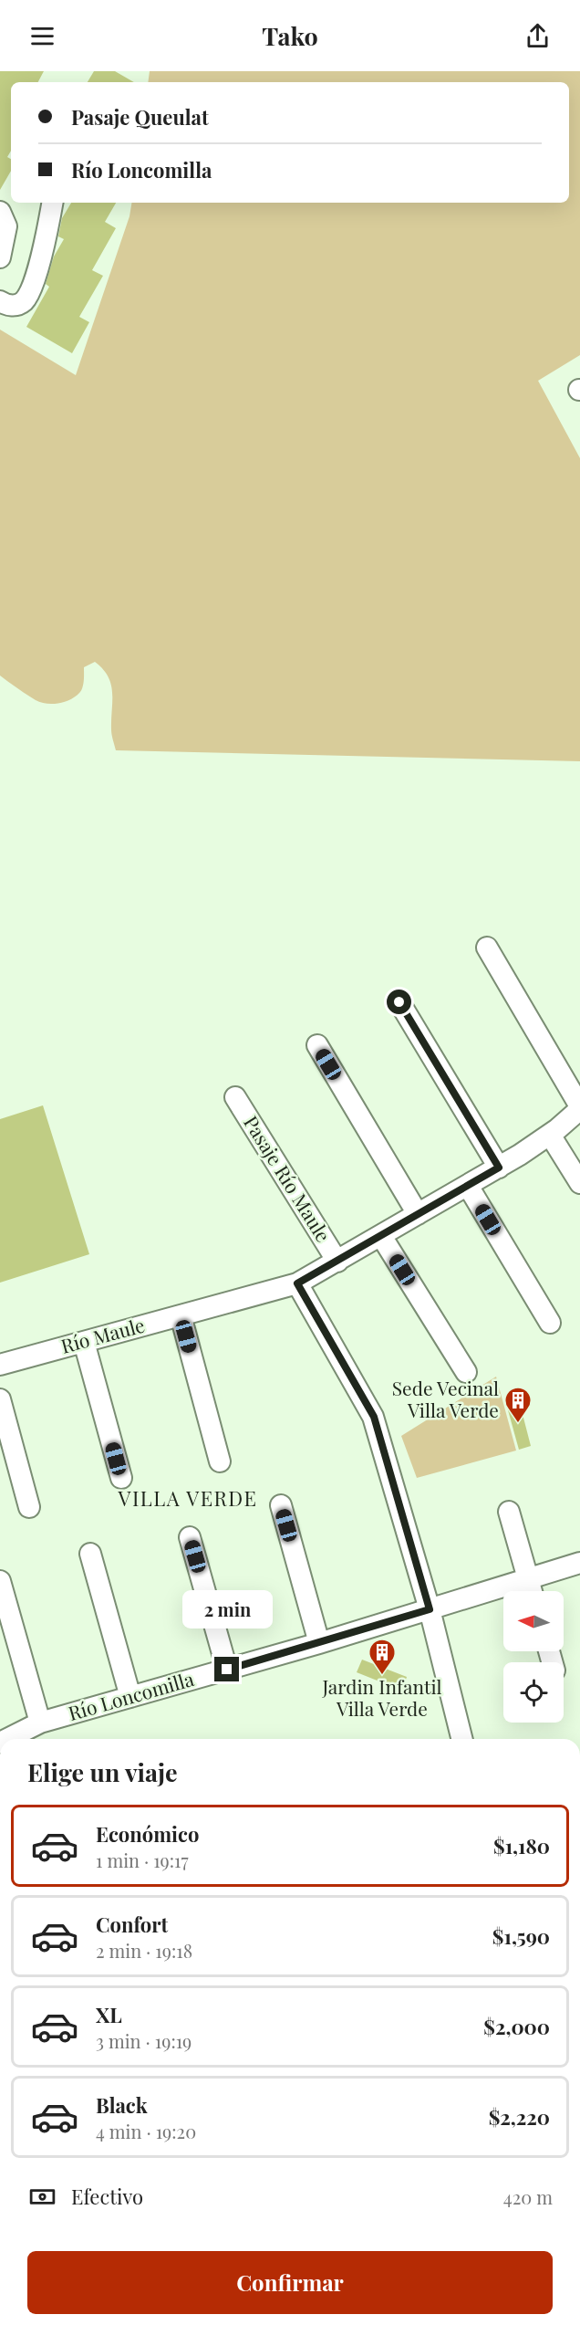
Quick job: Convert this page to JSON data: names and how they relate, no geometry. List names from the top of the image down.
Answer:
{
  "streets": {
    "street": ["Pasaje Río Maule", "Río Maule", "Río Loncomilla"]
  },
  "crossings": [
    ["Pasaje Río Maule", "Río Maule"]
  ],
  "districts": ["VILLA VERDE"],
  "places": {
    "building": ["Sede Vecinal Villa Verde", "Jardin Infantil Villa Verde"]
  },
  "north": "left",
  "page": {
    "header": "Tako",
    "banner": ["Pasaje Queulat", "Río Loncomilla"],
    "bubble": "2 min",
    "heading": "Elige un viaje",
    "list": [
      {
        "name": "Económico",
        "note": "1 min · 19:17",
        "value": "$1,180"
      },
      {
        "name": "Confort",
        "note": "2 min · 19:18",
        "value": "$1,590"
      },
      {
        "name": "XL",
        "note": "3 min · 19:19",
        "value": "$2,000"
      },
      {
        "name": "Black",
        "note": "4 min · 19:20",
        "value": "$2,220"
      }
    ],
    "pay": ["Efectivo", "420 m"],
    "buttons": "Confirmar"
  }
}
